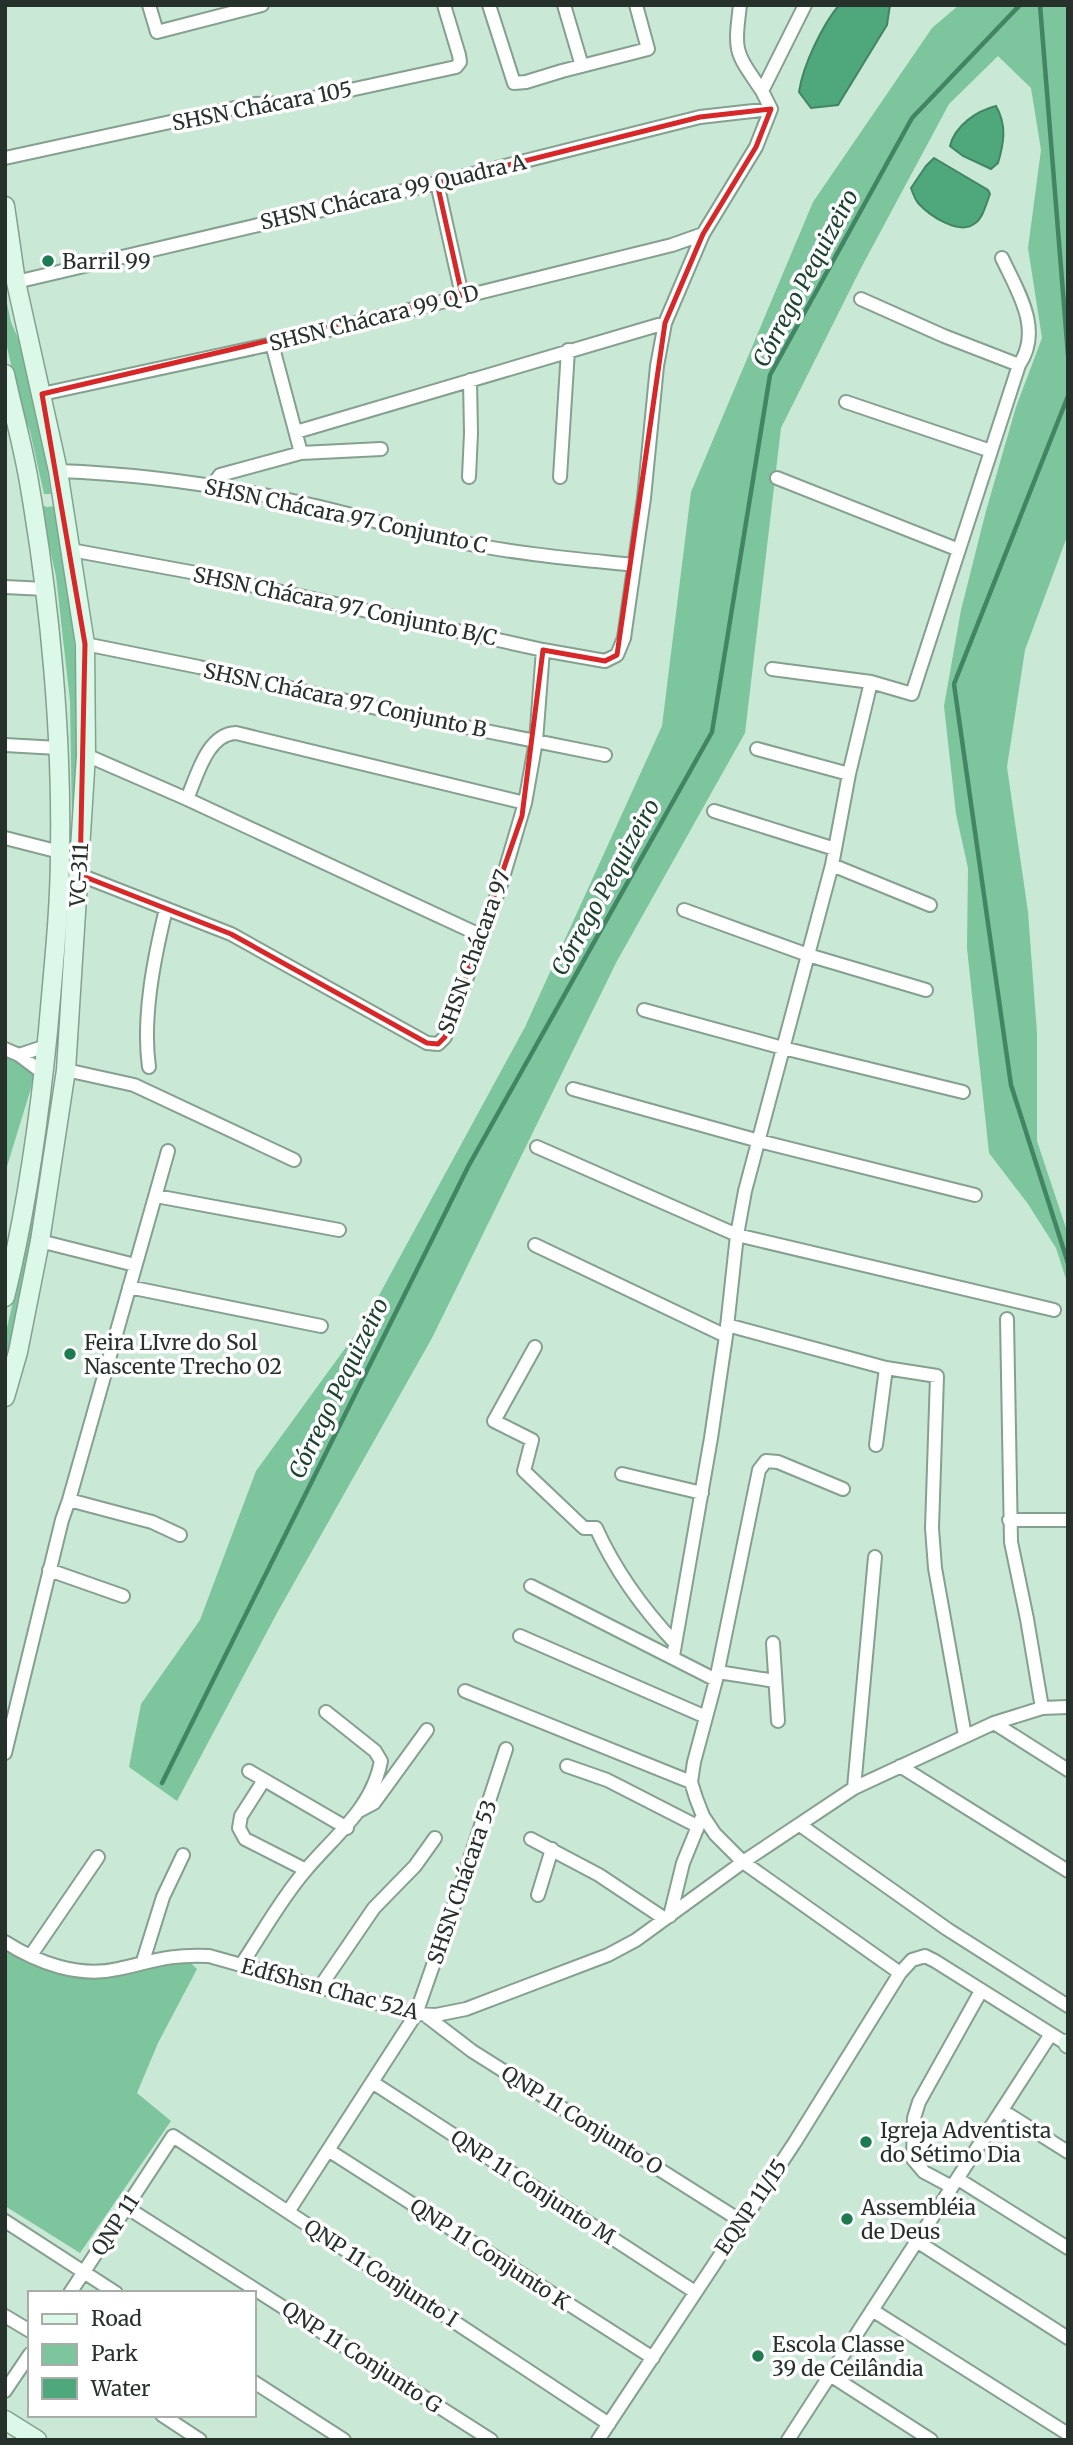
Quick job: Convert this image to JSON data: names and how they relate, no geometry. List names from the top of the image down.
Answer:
{
  "streets": {
    "main road": ["VC-311"],
    "street": [
      "SHSN Chácara 105",
      "SHSN Chácara 99 Quadra A",
      "SHSN Chácara 99 Q D",
      "SHSN Chácara 97 Conjunto C",
      "SHSN Chácara 97 Conjunto B/C",
      "SHSN Chácara 97 Conjunto B",
      "SHSN Chácara 97",
      "SHSN Chácara 53",
      "EdfShsn Chac 52A",
      "QNP 11 Conjunto O",
      "QNP 11 Conjunto M",
      "EQNP 11/15",
      "QNP 11",
      "QNP 11 Conjunto K",
      "QNP 11 Conjunto I",
      "QNP 11 Conjunto G"
    ]
  },
  "crossings": [
    ["SHSN Chácara 99 Quadra A", "VC-311"],
    ["SHSN Chácara 99 Q D", "VC-311"],
    ["SHSN Chácara 97 Conjunto C", "SHSN Chácara 97 Conjunto B/C"],
    ["SHSN Chácara 97 Conjunto C", "VC-311"],
    ["SHSN Chácara 97 Conjunto B/C", "VC-311"],
    ["SHSN Chácara 97 Conjunto B/C", "SHSN Chácara 97"],
    ["SHSN Chácara 97 Conjunto B", "VC-311"],
    ["SHSN Chácara 97 Conjunto B", "SHSN Chácara 97"],
    ["VC-311", "SHSN Chácara 97"],
    ["SHSN Chácara 53", "EdfShsn Chac 52A"],
    ["SHSN Chácara 53", "QNP 11 Conjunto O"],
    ["SHSN Chácara 53", "QNP 11 Conjunto M"],
    ["SHSN Chácara 53", "QNP 11 Conjunto K"],
    ["SHSN Chácara 53", "QNP 11 Conjunto I"],
    ["EdfShsn Chac 52A", "QNP 11 Conjunto O"],
    ["QNP 11 Conjunto O", "EQNP 11/15"],
    ["QNP 11 Conjunto M", "EQNP 11/15"],
    ["EQNP 11/15", "QNP 11 Conjunto K"],
    ["EQNP 11/15", "QNP 11 Conjunto I"],
    ["QNP 11", "QNP 11 Conjunto I"],
    ["QNP 11", "QNP 11 Conjunto G"]
  ],
  "water": ["Córrego Pequizeiro"],
  "places": [
    "Barril 99",
    "Feira LIvre do Sol Nascente Trecho 02",
    "Igreja Adventista do Sétimo Dia",
    "Assembléia de Deus",
    "Escola Classe 39 de Ceilândia"
  ],
  "legend": ["Road", "Park", "Water"]
}
